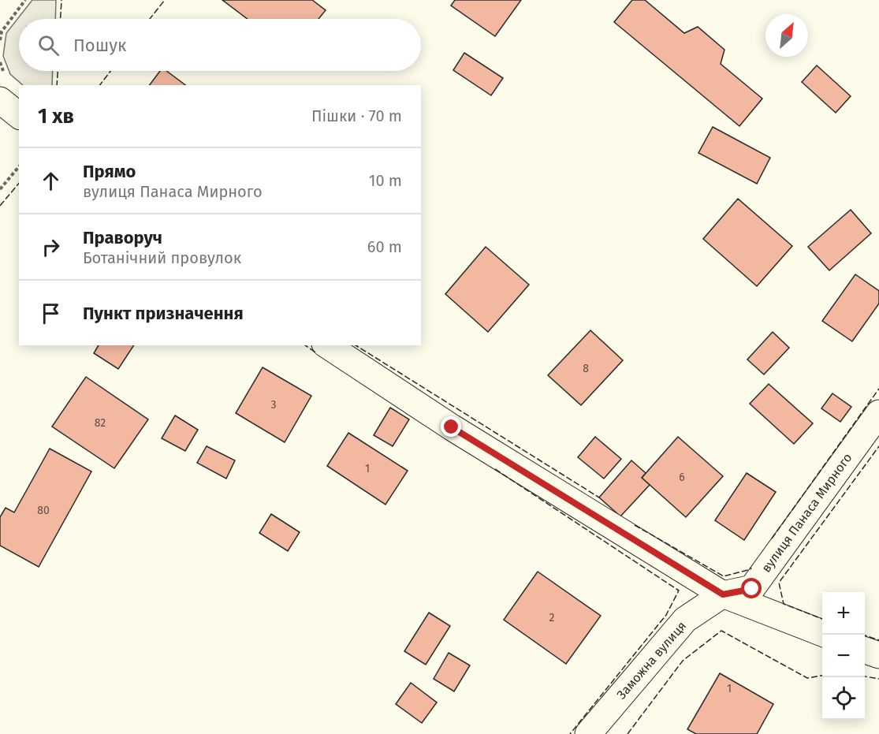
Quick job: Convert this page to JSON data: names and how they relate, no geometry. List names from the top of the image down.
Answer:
{
  "streets": {
    "street": ["вулиця Панаса Мирного", "Заможна вулиця"]
  },
  "crossings": [
    ["вулиця Панаса Мирного", "Заможна вулиця"]
  ],
  "house_numbers": [
    "8",
    "3",
    "82",
    "1",
    "6",
    "80",
    "2",
    "1"
  ],
  "north": "top right",
  "page": {
    "search": "Пошук",
    "heading": ["1 хв", "Пішки · 70 m"],
    "list": [
      ["Прямо", "вулиця Панаса Мирного", "10 m"],
      ["Праворуч", "Ботанічний провулок", "60 m"],
      "Пункт призначення"
    ],
    "map_buttons": ["+", "−"]
  }
}
